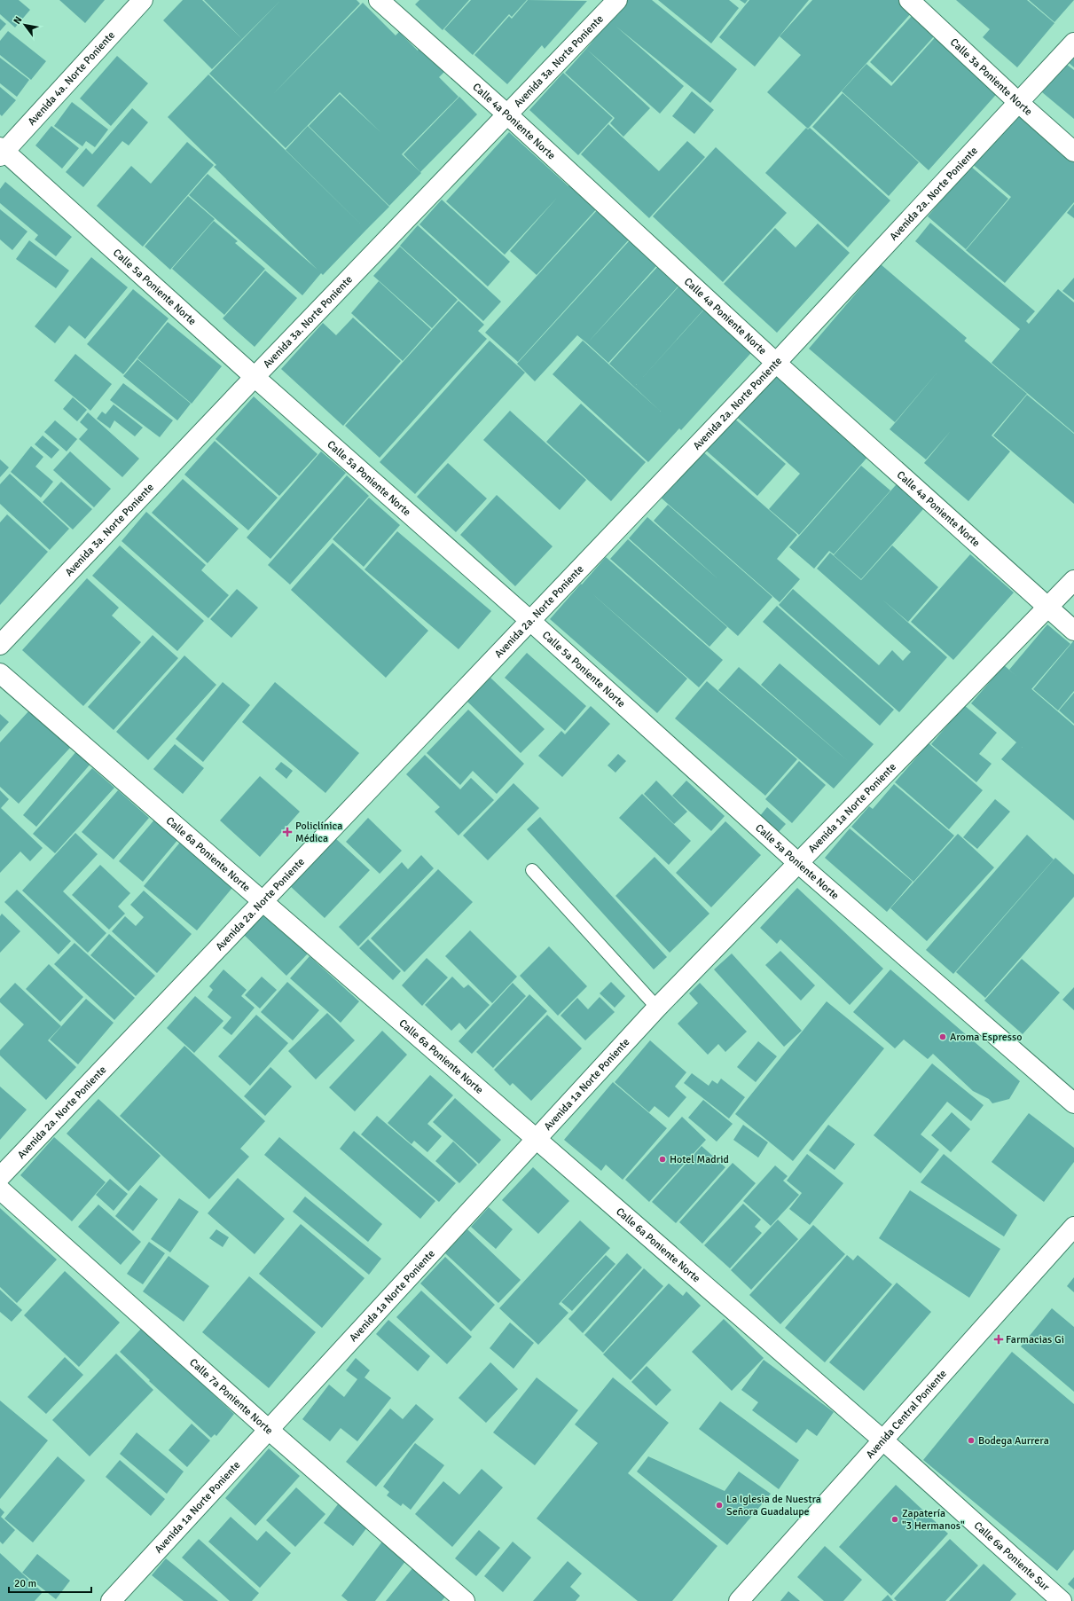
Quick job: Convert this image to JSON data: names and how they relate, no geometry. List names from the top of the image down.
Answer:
{
  "streets": {
    "street": [
      "Avenida 3a. Norte Poniente",
      "Calle 3a Poniente Norte",
      "Avenida 4a. Norte Poniente",
      "Calle 4a Poniente Norte",
      "Avenida 2a. Norte Poniente",
      "Calle 5a Poniente Norte",
      "Avenida 1a Norte Poniente",
      "Calle 6a Poniente Norte",
      "Calle 7a Poniente Norte",
      "Avenida Central Poniente",
      "Calle 6a Poniente Sur"
    ]
  },
  "crossings": [
    ["Avenida 3a. Norte Poniente", "Calle 4a Poniente Norte"],
    ["Avenida 3a. Norte Poniente", "Calle 5a Poniente Norte"],
    ["Calle 3a Poniente Norte", "Avenida 2a. Norte Poniente"],
    ["Avenida 4a. Norte Poniente", "Calle 5a Poniente Norte"],
    ["Calle 4a Poniente Norte", "Avenida 2a. Norte Poniente"],
    ["Calle 4a Poniente Norte", "Avenida 1a Norte Poniente"],
    ["Avenida 2a. Norte Poniente", "Calle 5a Poniente Norte"],
    ["Avenida 2a. Norte Poniente", "Calle 6a Poniente Norte"],
    ["Calle 5a Poniente Norte", "Avenida 1a Norte Poniente"],
    ["Avenida 1a Norte Poniente", "Calle 6a Poniente Norte"],
    ["Avenida 1a Norte Poniente", "Calle 7a Poniente Norte"],
    ["Calle 6a Poniente Norte", "Avenida Central Poniente"],
    ["Calle 6a Poniente Norte", "Calle 6a Poniente Sur"],
    ["Avenida Central Poniente", "Calle 6a Poniente Sur"]
  ],
  "places": {
    "health": ["Policlínica Médica", "Farmacias Gi"],
    "other": [
      "Aroma Espresso",
      "Hotel Madrid",
      "Bodega Aurrera",
      "La Iglesia de Nuestra Señora Guadalupe",
      "Zapatería \"3 Hermanos\""
    ]
  },
  "scale_bar": "20 m",
  "north": "top left"
}
